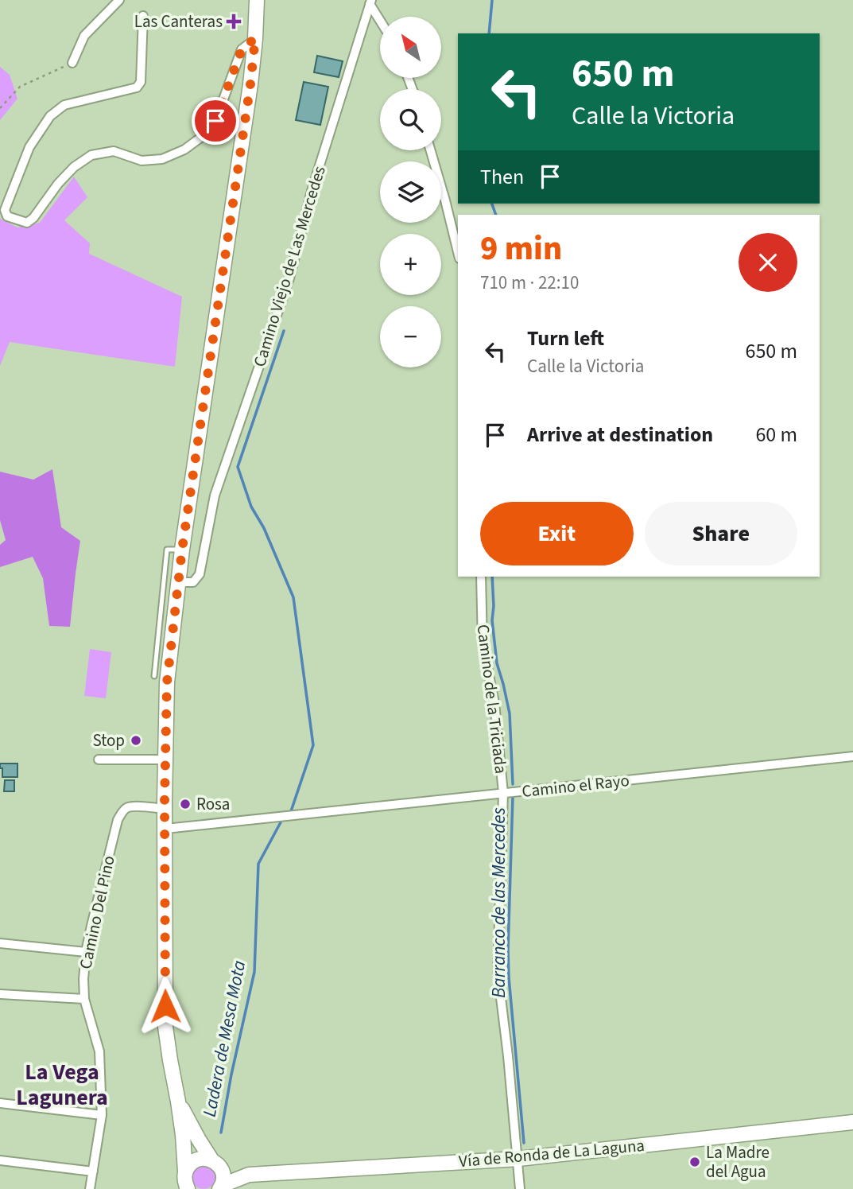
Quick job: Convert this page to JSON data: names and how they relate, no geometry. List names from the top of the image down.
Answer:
{
  "streets": {
    "main road": ["Vía de Ronda de La Laguna"],
    "street": [
      "Camino Viejo de Las Mercedes",
      "Camino de la Triciada",
      "Camino el Rayo",
      "Camino Del Pino"
    ]
  },
  "crossings": [
    ["Camino de la Triciada", "Camino el Rayo"],
    ["Camino de la Triciada", "Vía de Ronda de La Laguna"]
  ],
  "districts": ["La Vega Lagunera"],
  "water": ["Barranco de las Mercedes", "Ladera de Mesa Mota"],
  "places": {
    "health": ["Las Canteras"],
    "other": ["Stop", "Rosa", "La Madre del Agua"]
  },
  "north": "top left",
  "page": {
    "map_buttons": ["+", "−"],
    "turn": ["650 m", "Calle la Victoria"],
    "then": "Then",
    "heading": ["9 min", "710 m · 22:10"],
    "list": [
      {
        "name": "Turn left",
        "note": "Calle la Victoria",
        "value": "650 m"
      },
      {
        "name": "Arrive at destination",
        "value": "60 m"
      }
    ],
    "buttons": ["Exit", "Share"]
  }
}
